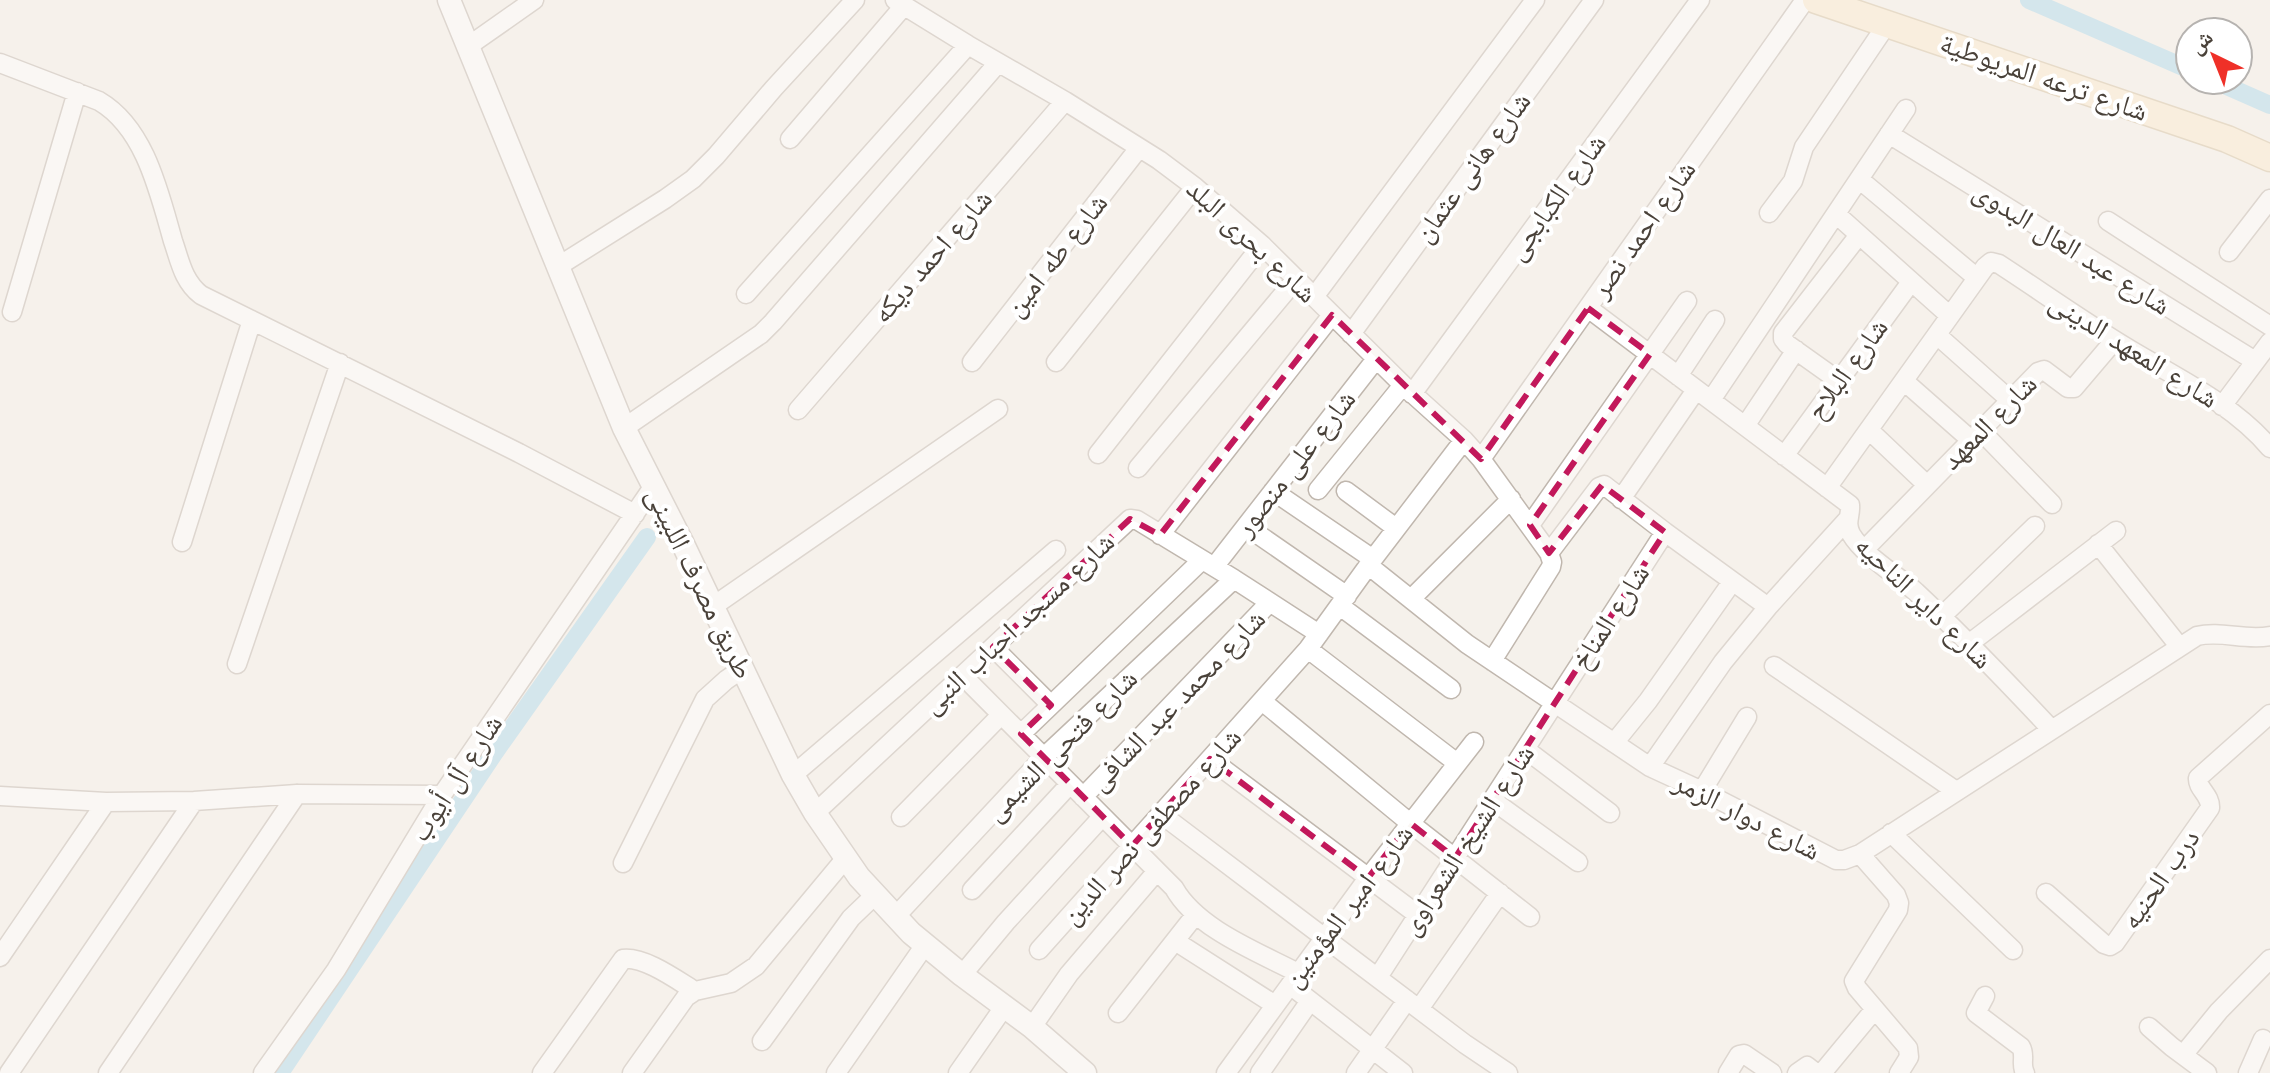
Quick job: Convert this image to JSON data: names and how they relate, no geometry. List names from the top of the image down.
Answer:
{
  "streets": {
    "main road": ["شارع ترعه المريوطية"],
    "street": [
      "شارع هانى عثمان",
      "شارع الكبابجى",
      "شارع احمد نصر",
      "شارع بحرى البلد",
      "شارع عبد العال البدوى",
      "شارع طه امين",
      "شارع احمد ديكه",
      "شارع المعهد الدينى",
      "شارع البلاح",
      "شارع المعهد",
      "شارع على منصور",
      "طريق مصرف اللبينى",
      "شارع داير الناحيه",
      "شارع المناخ",
      "شارع مسجد احباب النبى",
      "شارع محمد عبد الشافى",
      "شارع فتحى الشيمى",
      "شارع آل أيوب",
      "شارع دوار الزمر",
      "شارع مصطفى نصر الدين",
      "شارع الشيخ الشعراوى",
      "درب الحنيه",
      "شارع امير المؤمنين"
    ]
  },
  "crossings": [
    ["شارع هانى عثمان", "شارع بحرى البلد"],
    ["شارع الكبابجى", "شارع بحرى البلد"],
    ["شارع احمد نصر", "شارع بحرى البلد"],
    ["شارع احمد نصر", "شارع داير الناحيه"],
    ["شارع بحرى البلد", "شارع طه امين"],
    ["شارع بحرى البلد", "شارع احمد ديكه"],
    ["شارع بحرى البلد", "شارع على منصور"],
    ["شارع بحرى البلد", "شارع مصطفى نصر الدين"],
    ["شارع المعهد الدينى", "شارع المعهد"],
    ["شارع البلاح", "شارع داير الناحيه"],
    ["شارع المعهد", "شارع داير الناحيه"],
    ["شارع على منصور", "شارع مسجد احباب النبى"],
    ["شارع على منصور", "شارع دوار الزمر"],
    ["طريق مصرف اللبينى", "شارع مسجد احباب النبى"],
    ["طريق مصرف اللبينى", "شارع فتحى الشيمى"],
    ["طريق مصرف اللبينى", "شارع آل أيوب"],
    ["شارع داير الناحيه", "شارع دوار الزمر"],
    ["شارع المناخ", "شارع دوار الزمر"],
    ["شارع المناخ", "شارع الشيخ الشعراوى"],
    ["شارع مسجد احباب النبى", "شارع محمد عبد الشافى"],
    ["شارع مسجد احباب النبى", "شارع فتحى الشيمى"],
    ["شارع مسجد احباب النبى", "شارع مصطفى نصر الدين"],
    ["شارع مسجد احباب النبى", "شارع امير المؤمنين"],
    ["شارع دوار الزمر", "شارع مصطفى نصر الدين"],
    ["شارع دوار الزمر", "شارع الشيخ الشعراوى"],
    ["شارع مصطفى نصر الدين", "شارع الشيخ الشعراوى"],
    ["شارع مصطفى نصر الدين", "شارع امير المؤمنين"]
  ],
  "north": "top left"
}
